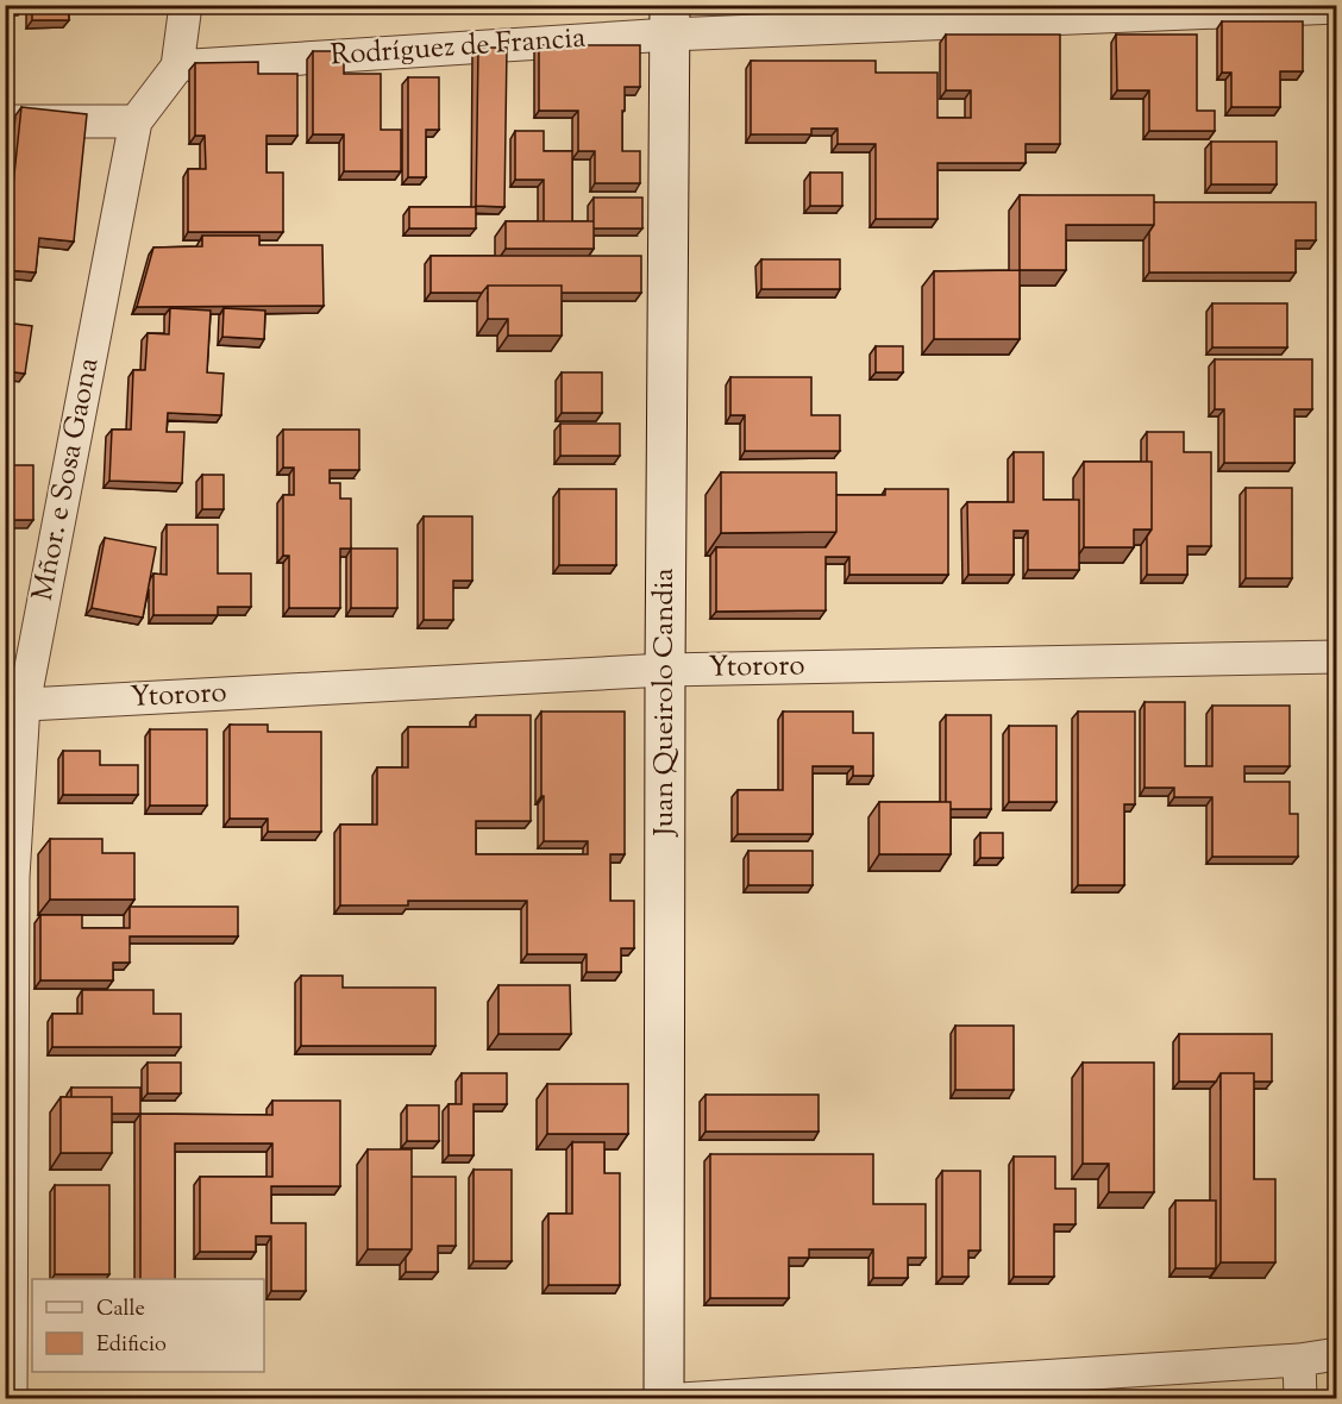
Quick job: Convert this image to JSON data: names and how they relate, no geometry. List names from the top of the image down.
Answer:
{
  "streets": {
    "street": [
      "Rodríguez de Francia",
      "Mñor. e Sosa Gaona",
      "Ytororo",
      "Juan Queirolo Candia"
    ]
  },
  "crossings": [
    ["Rodríguez de Francia", "Mñor. e Sosa Gaona"],
    ["Rodríguez de Francia", "Juan Queirolo Candia"],
    ["Mñor. e Sosa Gaona", "Ytororo"],
    ["Ytororo", "Juan Queirolo Candia"]
  ],
  "legend": ["Calle", "Edificio"]
}
